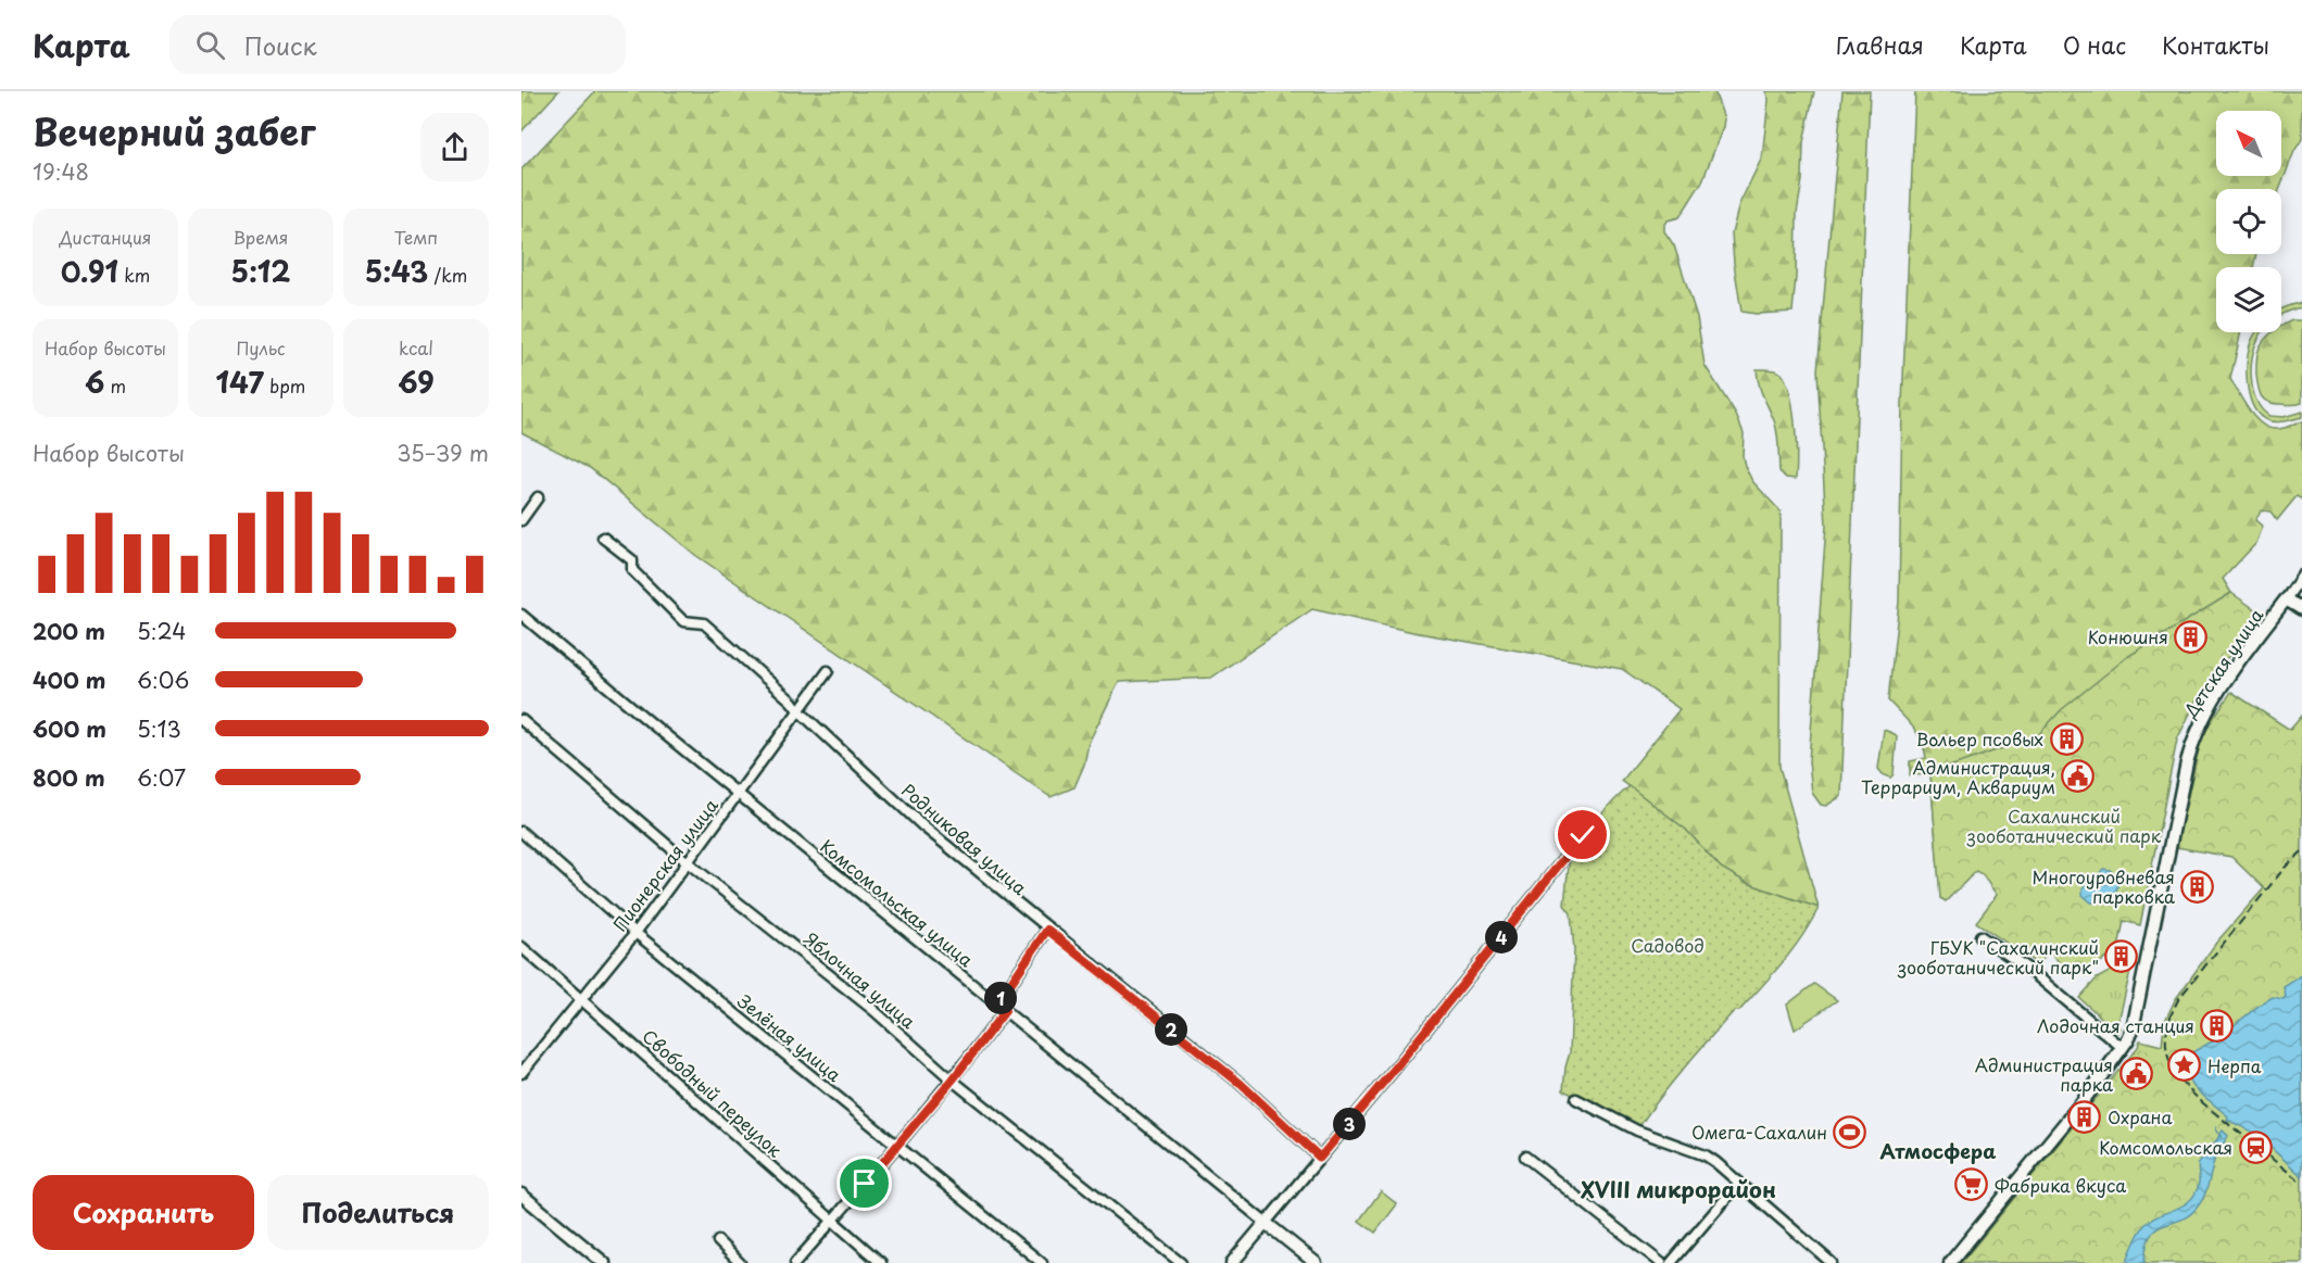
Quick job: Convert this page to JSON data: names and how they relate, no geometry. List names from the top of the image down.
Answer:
{
  "streets": {
    "street": [
      "Детская улица",
      "Родниковая улица",
      "Пионерская улица",
      "Комсомольская улица",
      "Яблочная улица",
      "Зелёная улица",
      "Свободный переулок"
    ]
  },
  "crossings": [
    ["Родниковая улица", "Пионерская улица"],
    ["Пионерская улица", "Комсомольская улица"],
    ["Пионерская улица", "Яблочная улица"],
    ["Пионерская улица", "Зелёная улица"],
    ["Пионерская улица", "Свободный переулок"]
  ],
  "districts": ["Атмосфера", "XVIII микрорайон"],
  "parks": ["Сахалинский зооботанический парк", "Садовод"],
  "places": {
    "building": [
      "Конюшня",
      "Вольер псовых",
      "Многоуровневая парковка",
      "ГБУК \"Сахалинский зооботанический парк\"",
      "Лодочная станция",
      "Охрана"
    ],
    "public building": ["Администрация, Террариум, Аквариум", "Администрация парка"],
    "place": ["Нерпа"],
    "sports": ["Омега-Сахалин"],
    "station": ["Комсомольская"],
    "supermarket": ["Фабрика вкуса"]
  },
  "north": "top left",
  "page": {
    "header": "Карта",
    "search": "Поиск",
    "nav": [
      "Главная",
      "Карта",
      "О нас",
      "Контакты"
    ],
    "heading": ["Вечерний забег", "19:48"],
    "stats": [
      ["Дистанция", "0.91 km"],
      ["Время", "5:12"],
      ["Темп", "5:43 /km"],
      ["Набор высоты", "6 m"],
      ["Пульс", "147 bpm"],
      ["kcal", "69"]
    ],
    "chart": ["Набор высоты", "35–39 m"],
    "list": [
      {
        "name": "200 m",
        "note": "5:24"
      },
      {
        "name": "400 m",
        "note": "6:06"
      },
      {
        "name": "600 m",
        "note": "5:13"
      },
      {
        "name": "800 m",
        "note": "6:07"
      }
    ],
    "pins": [
      "4",
      "1",
      "2",
      "3"
    ],
    "buttons": ["Сохранить", "Поделиться"]
  }
}
